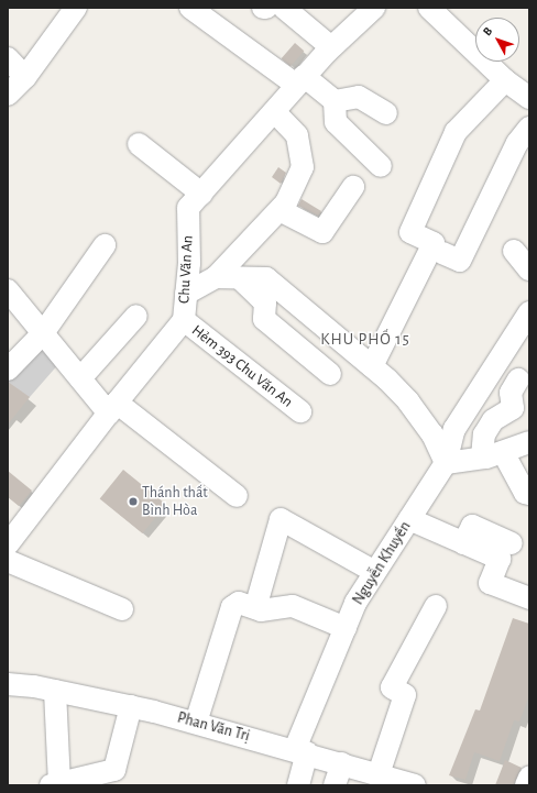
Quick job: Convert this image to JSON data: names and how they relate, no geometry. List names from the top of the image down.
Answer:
{
  "streets": {
    "street": [
      "Chu Văn An",
      "Hẻm 393 Chu Văn An",
      "Nguyễn Khuyến",
      "Phan Văn Trị"
    ]
  },
  "crossings": [
    ["Chu Văn An", "Hẻm 393 Chu Văn An"],
    ["Nguyễn Khuyến", "Phan Văn Trị"]
  ],
  "districts": ["KHU PHỐ 15"],
  "places": ["Thánh thất Bình Hòa"],
  "north": "top left"
}
